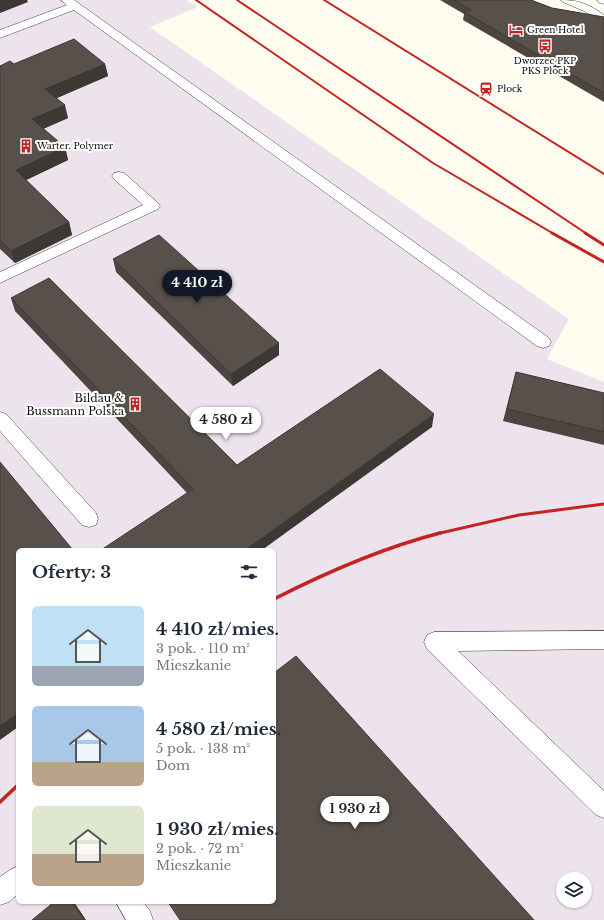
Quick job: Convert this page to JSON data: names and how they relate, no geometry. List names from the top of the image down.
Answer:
{
  "places": {
    "hotel": ["Green Hotel"],
    "bus stop": ["Dworzec PKP PKS Płock"],
    "station": ["Płock"],
    "building": ["Warter. Polymer", "Bildau & Bussmann Polska"]
  },
  "page": {
    "price": ["4 410 zł", "4 580 zł", "1 930 zł"],
    "heading": "Oferty: 3",
    "list": [
      {
        "name": "4 410 zł/mies.",
        "note": "3 pok. · 110 m² · Mieszkanie"
      },
      {
        "name": "4 580 zł/mies.",
        "note": "5 pok. · 138 m² · Dom"
      },
      {
        "name": "1 930 zł/mies.",
        "note": "2 pok. · 72 m² · Mieszkanie"
      }
    ]
  }
}
